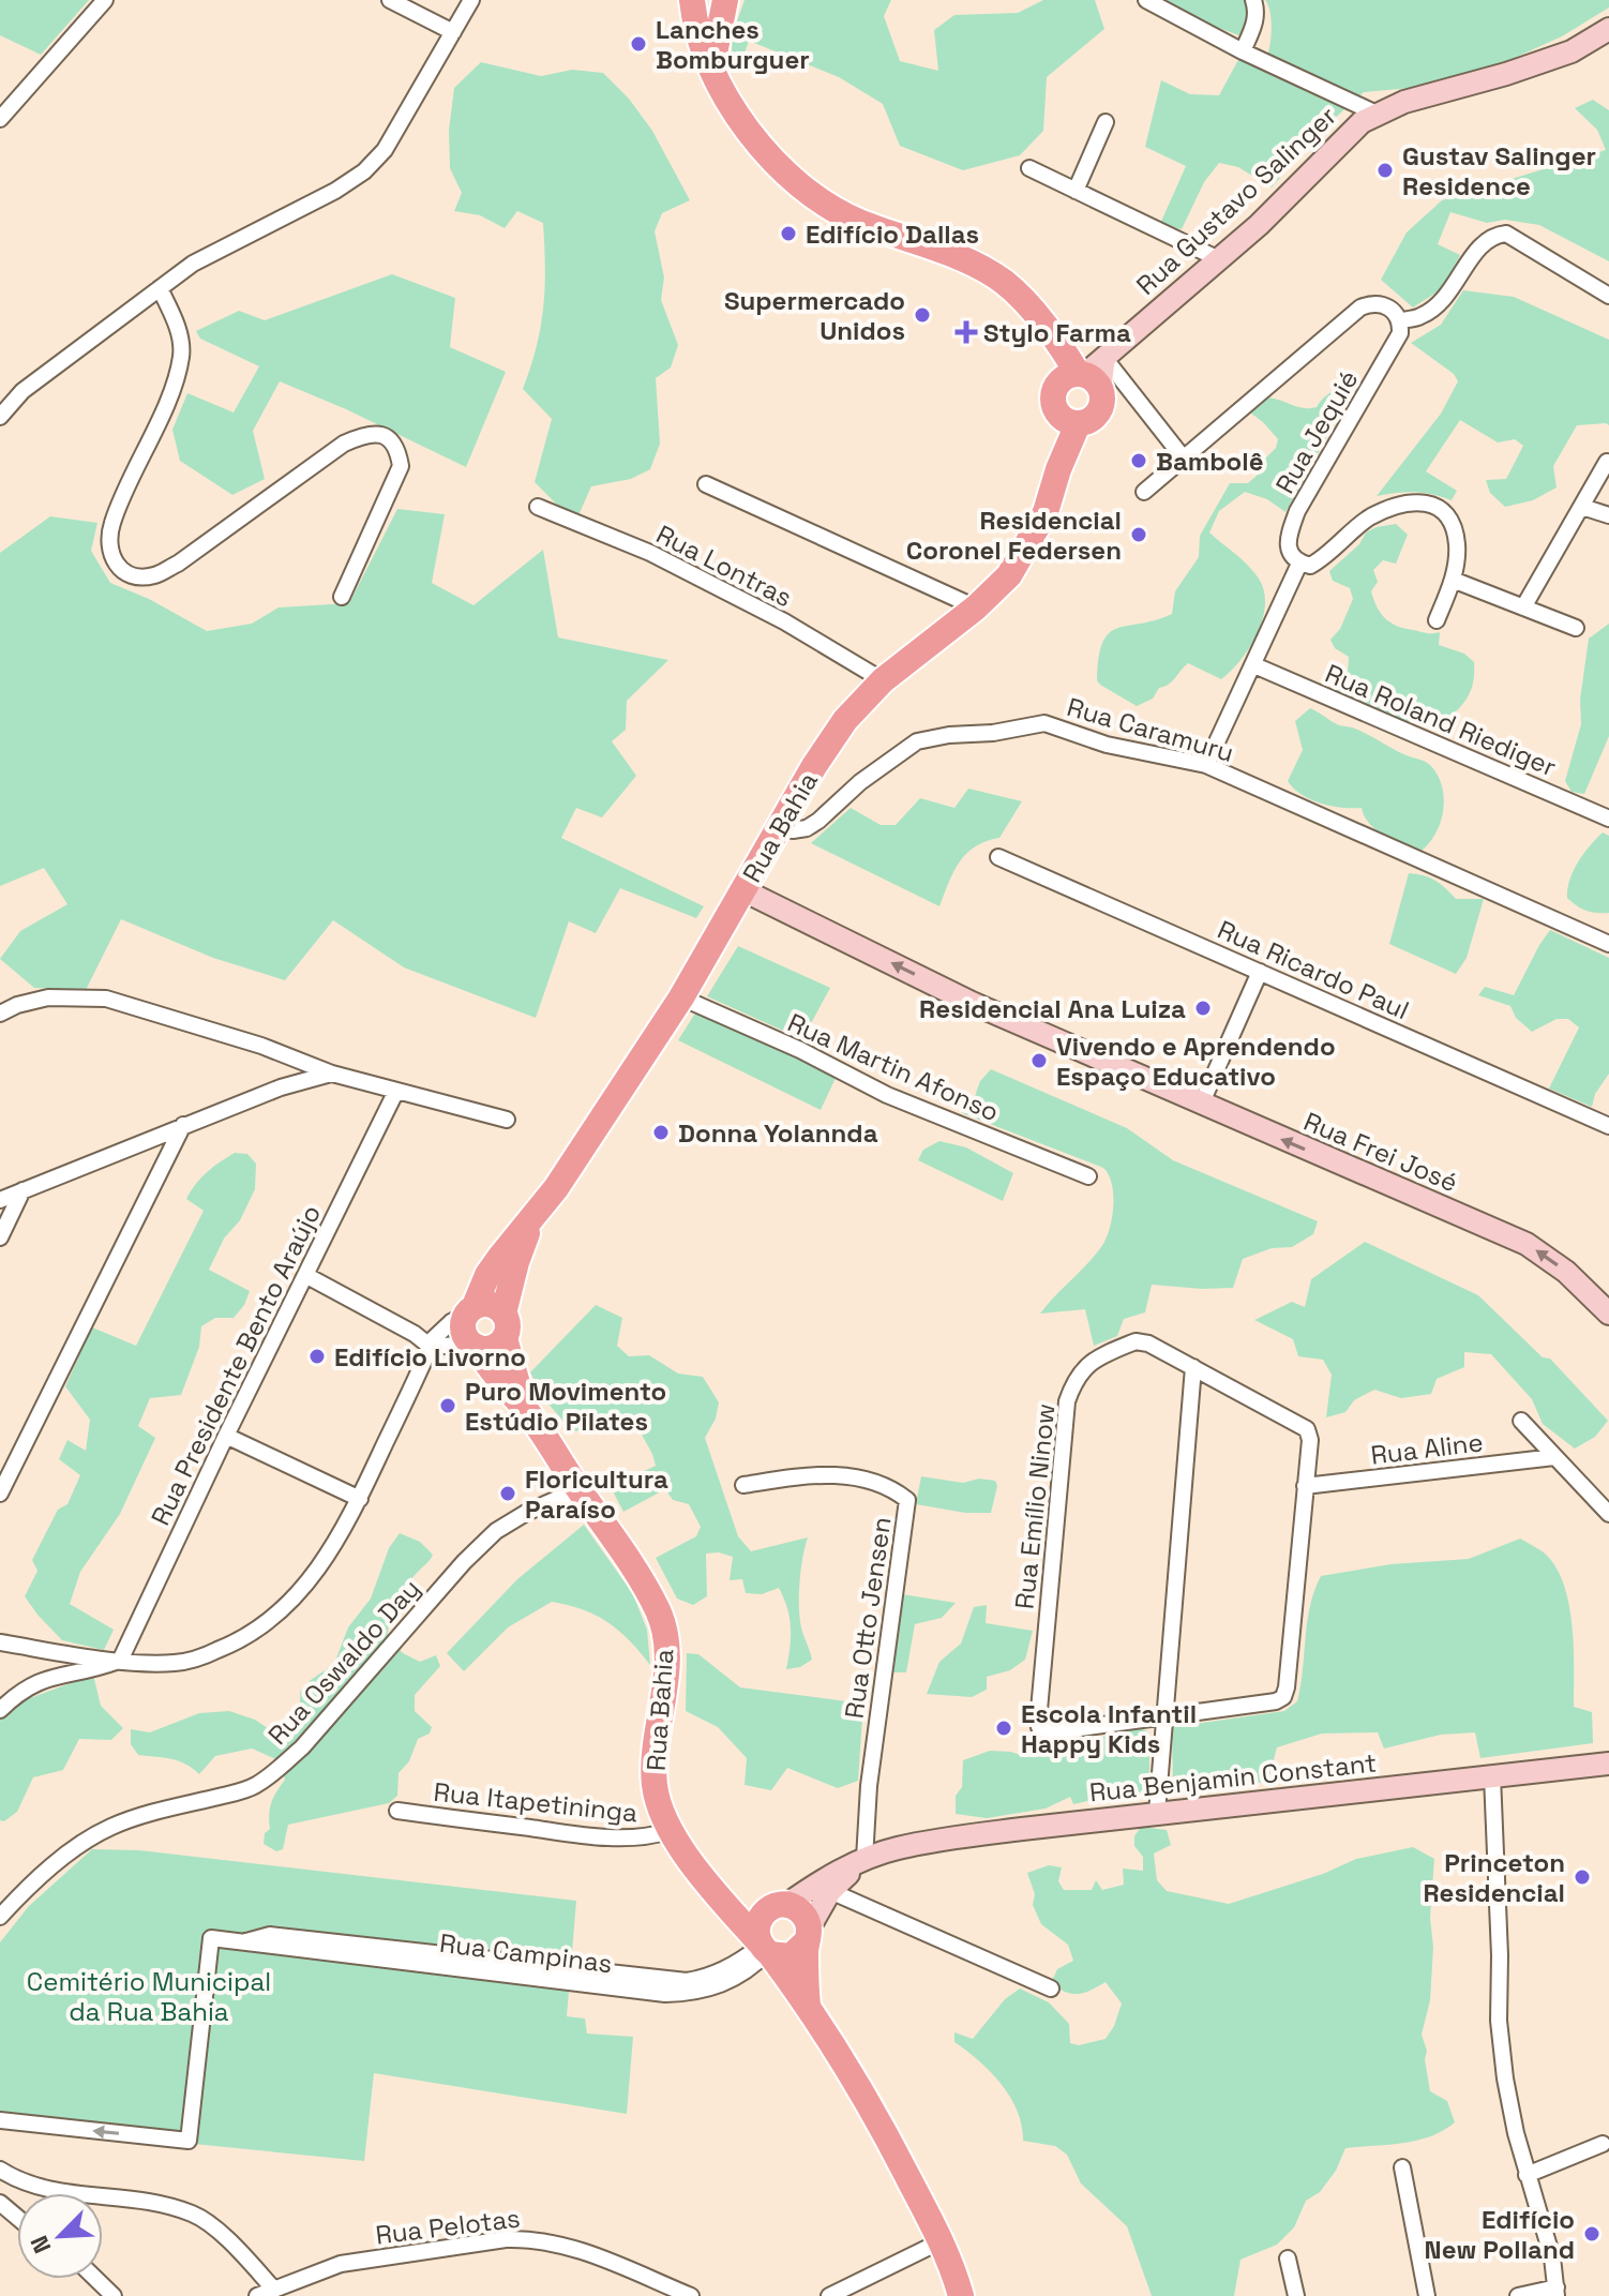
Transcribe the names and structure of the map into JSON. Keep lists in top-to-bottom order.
{
  "streets": {
    "main road": ["Rua Bahia"],
    "street": [
      "Rua Gustavo Salinger",
      "Rua Jequié",
      "Rua Lontras",
      "Rua Roland Riediger",
      "Rua Caramuru",
      "Rua Ricardo Paul",
      "Rua Martin Afonso",
      "Rua Frei José",
      "Rua Presidente Bento Araújo",
      "Rua Aline",
      "Rua Emílio Ninow",
      "Rua Otto Jensen",
      "Rua Oswaldo Day",
      "Rua Benjamin Constant",
      "Rua Itapetininga",
      "Rua Campinas",
      "Rua Pelotas"
    ]
  },
  "crossings": [
    ["Rua Gustavo Salinger", "Rua Bahia"],
    ["Rua Lontras", "Rua Bahia"],
    ["Rua Caramuru", "Rua Bahia"],
    ["Rua Bahia", "Rua Martin Afonso"],
    ["Rua Bahia", "Rua Frei José"],
    ["Rua Bahia", "Rua Oswaldo Day"],
    ["Rua Bahia", "Rua Benjamin Constant"],
    ["Rua Bahia", "Rua Itapetininga"],
    ["Rua Bahia", "Rua Campinas"],
    ["Rua Aline", "Rua Emílio Ninow"],
    ["Rua Otto Jensen", "Rua Benjamin Constant"],
    ["Rua Benjamin Constant", "Rua Campinas"]
  ],
  "one_way": ["Rua Frei José", "Rua Campinas"],
  "parks": ["Cemitério Municipal da Rua Bahia"],
  "places": {
    "other": [
      "Lanches Bomburguer",
      "Gustav Salinger Residence",
      "Edifício Dallas",
      "Supermercado Unidos",
      "Bambolê",
      "Residencial Coronel Federsen",
      "Residencial Ana Luiza",
      "Vivendo e Aprendendo Espaço Educativo",
      "Donna Yolannda",
      "Edifício Livorno",
      "Puro Movimento Estúdio Pilates",
      "Floricultura Paraíso",
      "Escola Infantil Happy Kids",
      "Princeton Residencial",
      "Edifício New Polland"
    ],
    "health": ["Stylo Farma"]
  },
  "north": "bottom left"
}
